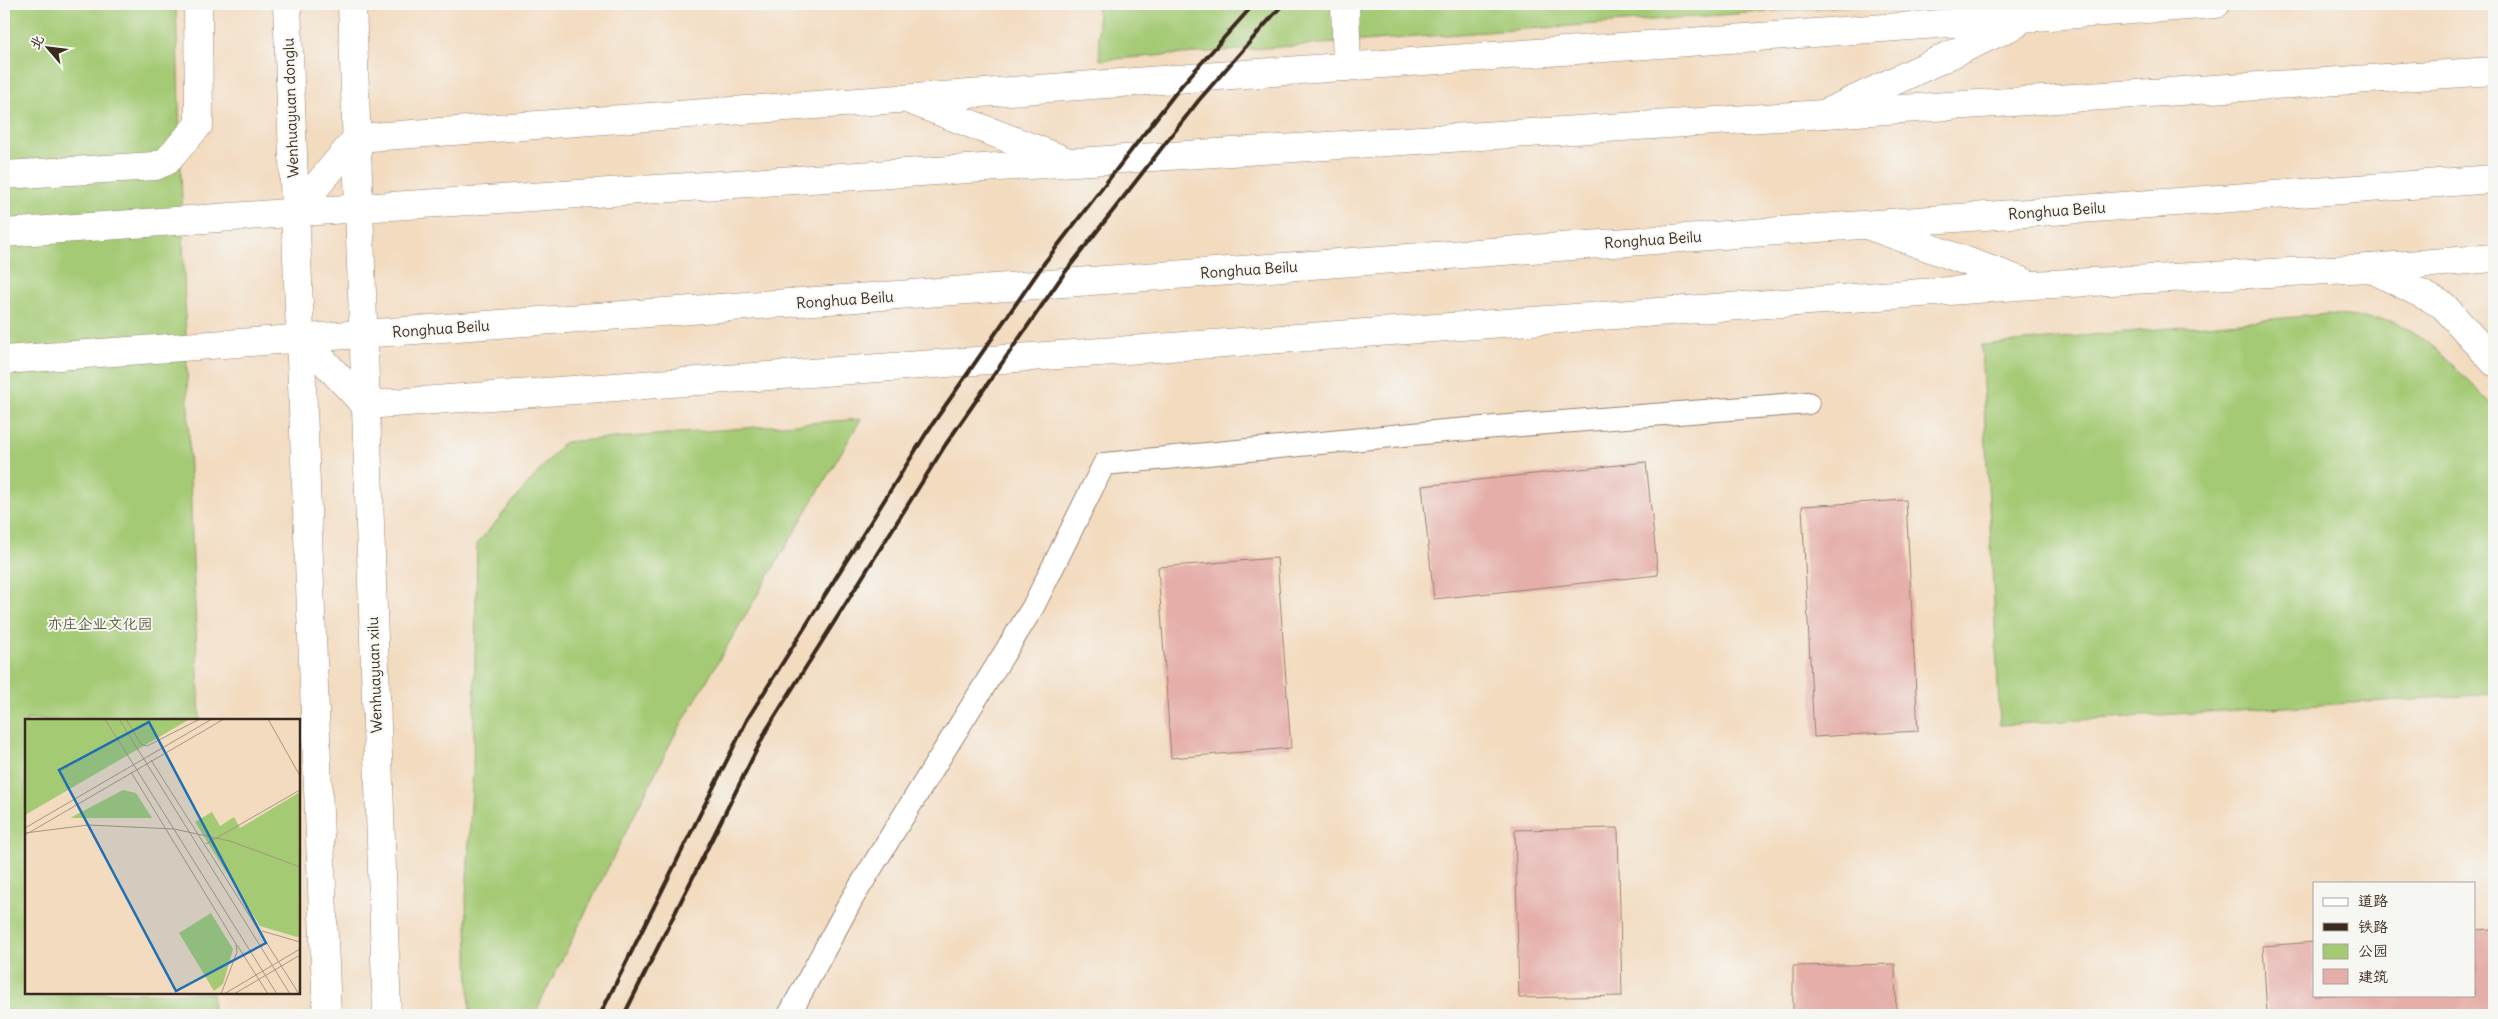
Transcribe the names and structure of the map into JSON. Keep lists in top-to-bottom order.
{
  "streets": {
    "main road": ["Wenhuayuan donglu", "Ronghua Beilu", "Wenhuayuan xilu"]
  },
  "crossings": [
    ["Wenhuayuan donglu", "Ronghua Beilu"],
    ["Ronghua Beilu", "Wenhuayuan xilu"]
  ],
  "parks": ["亦庄企业文化园"],
  "legend": [
    "道路",
    "铁路",
    "公园",
    "建筑"
  ],
  "north": "top left"
}
